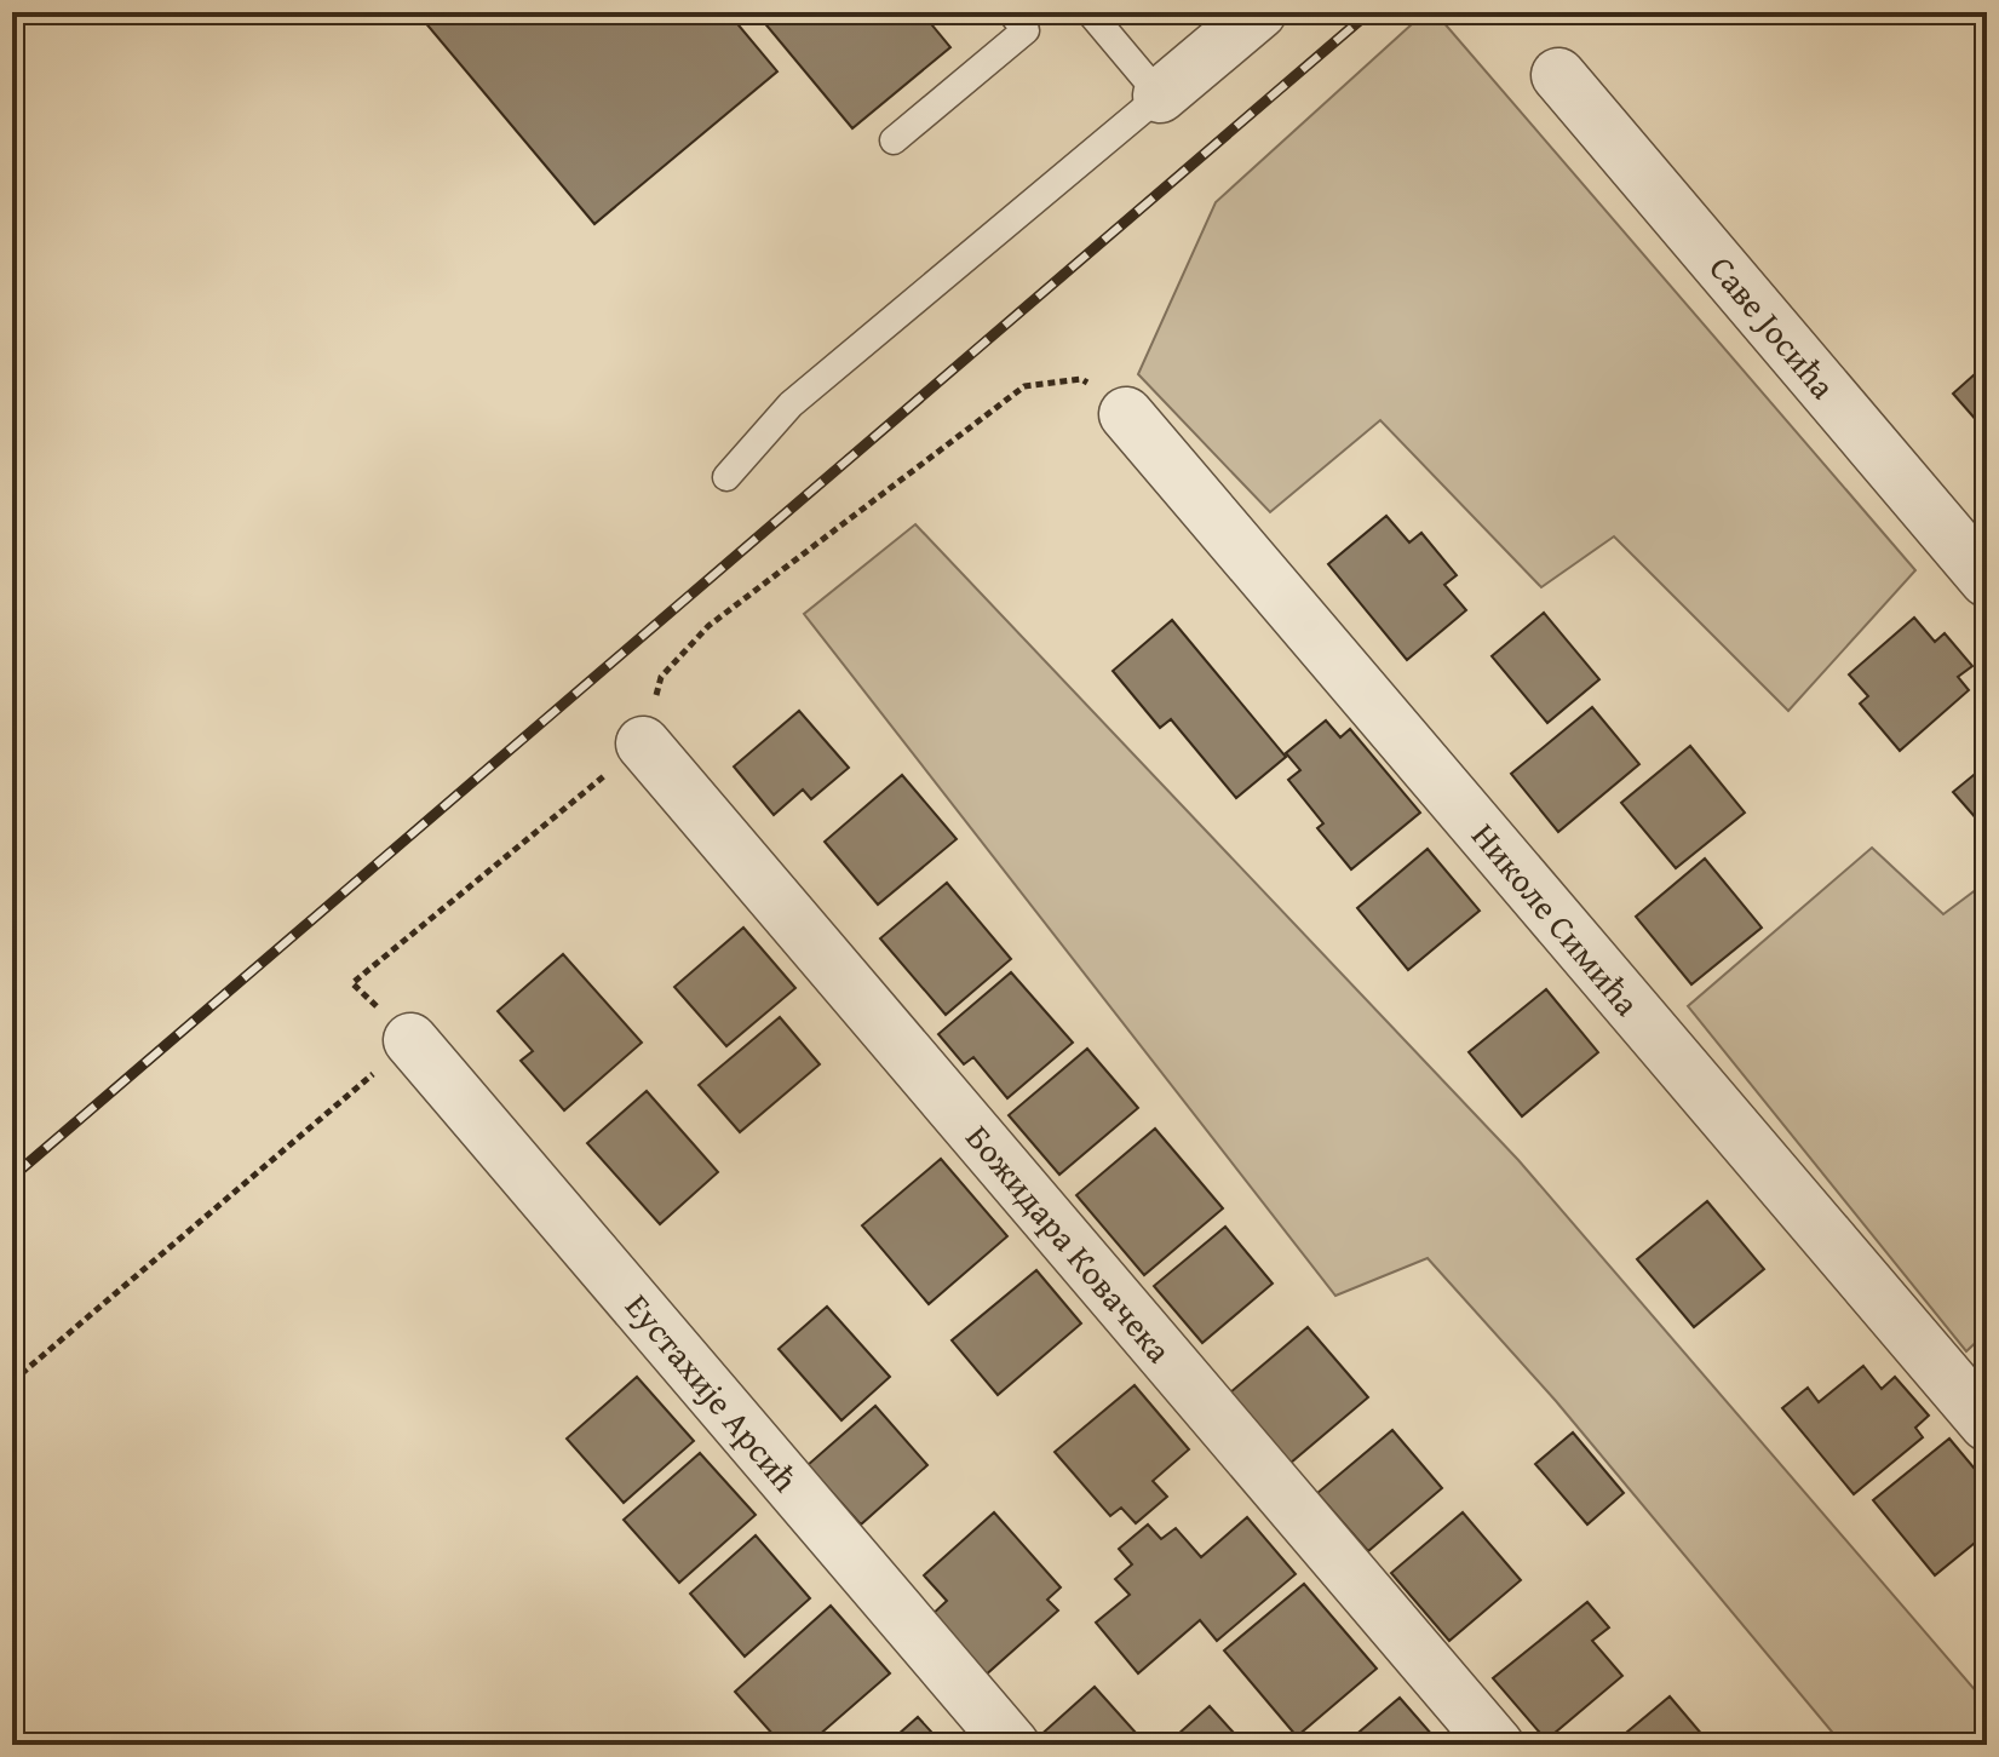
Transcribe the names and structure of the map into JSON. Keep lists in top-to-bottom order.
{
  "streets": {
    "street": [
      "Саве Јосића",
      "Николе Симића",
      "Божидара Ковачека",
      "Еустахије Арсић"
    ]
  }
}
